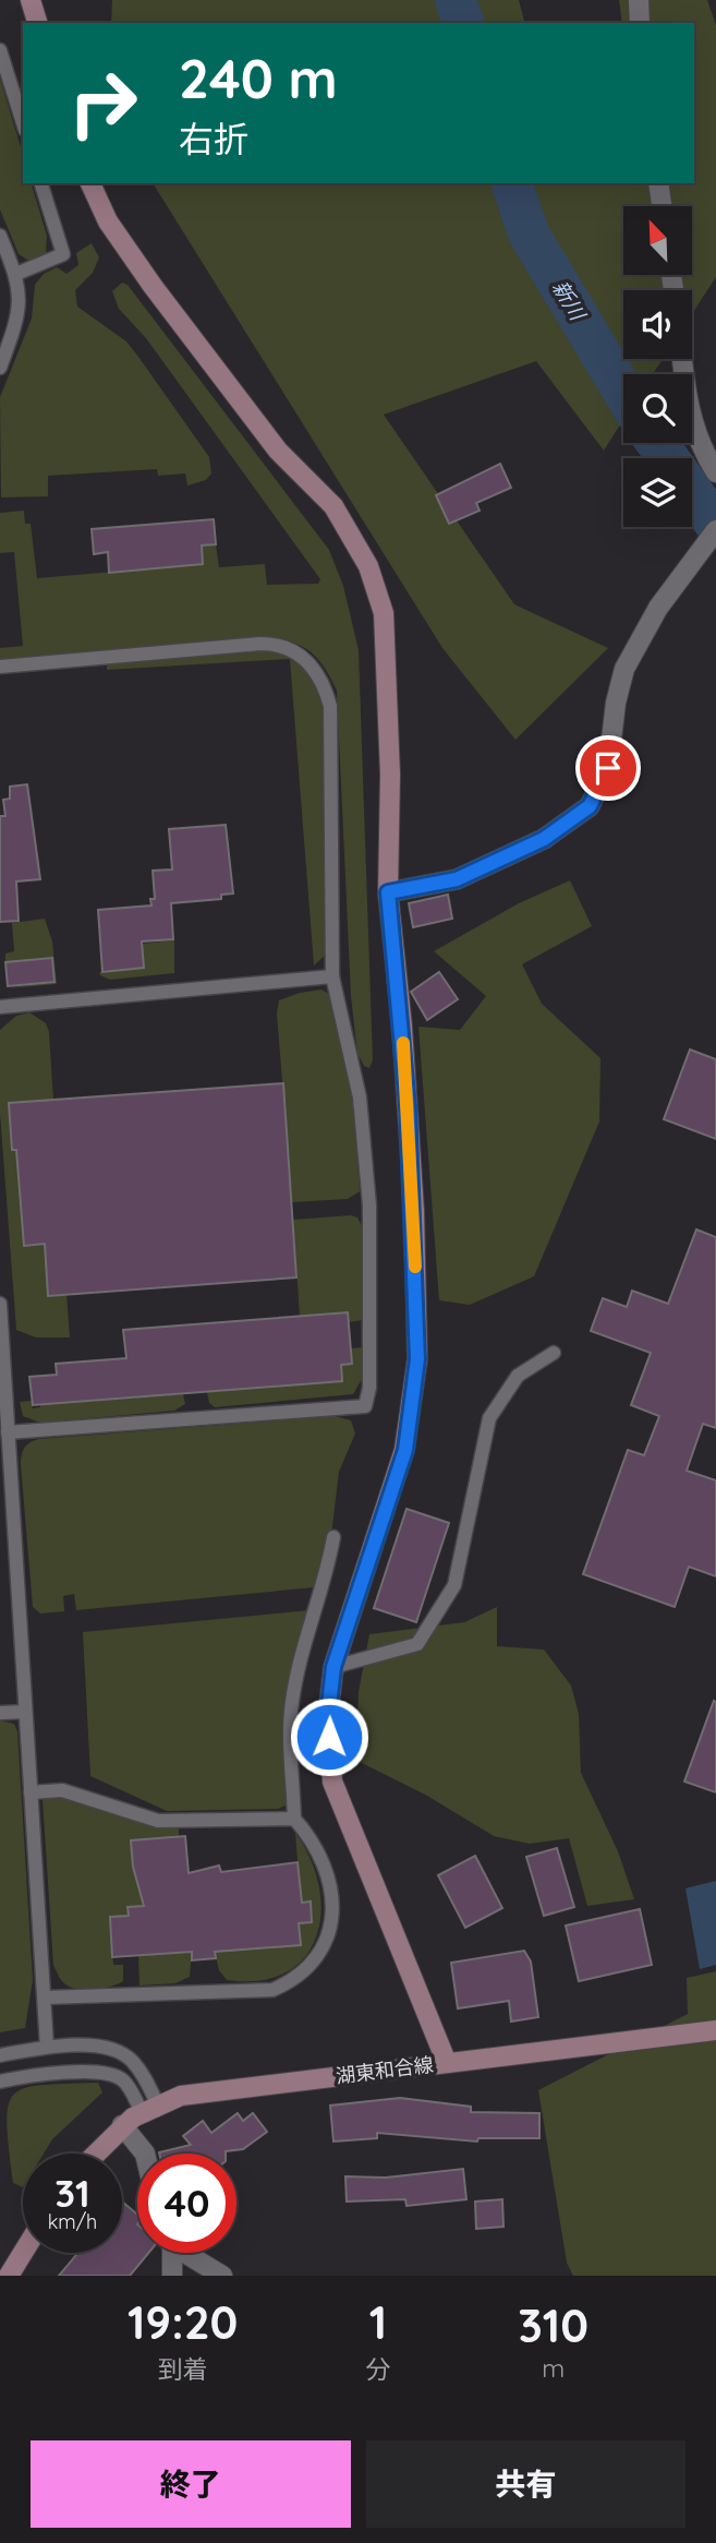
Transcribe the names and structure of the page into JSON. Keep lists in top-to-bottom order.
{
  "streets": {
    "street": ["湖東和合線"]
  },
  "water": ["新川"],
  "north": "top left",
  "page": {
    "turn": ["240 m", "右折"],
    "speed": "31 km/h",
    "limit": "40",
    "eta": [
      "19:20",
      "到着",
      "1",
      "分",
      "310",
      "m"
    ],
    "buttons": ["終了", "共有"]
  }
}
